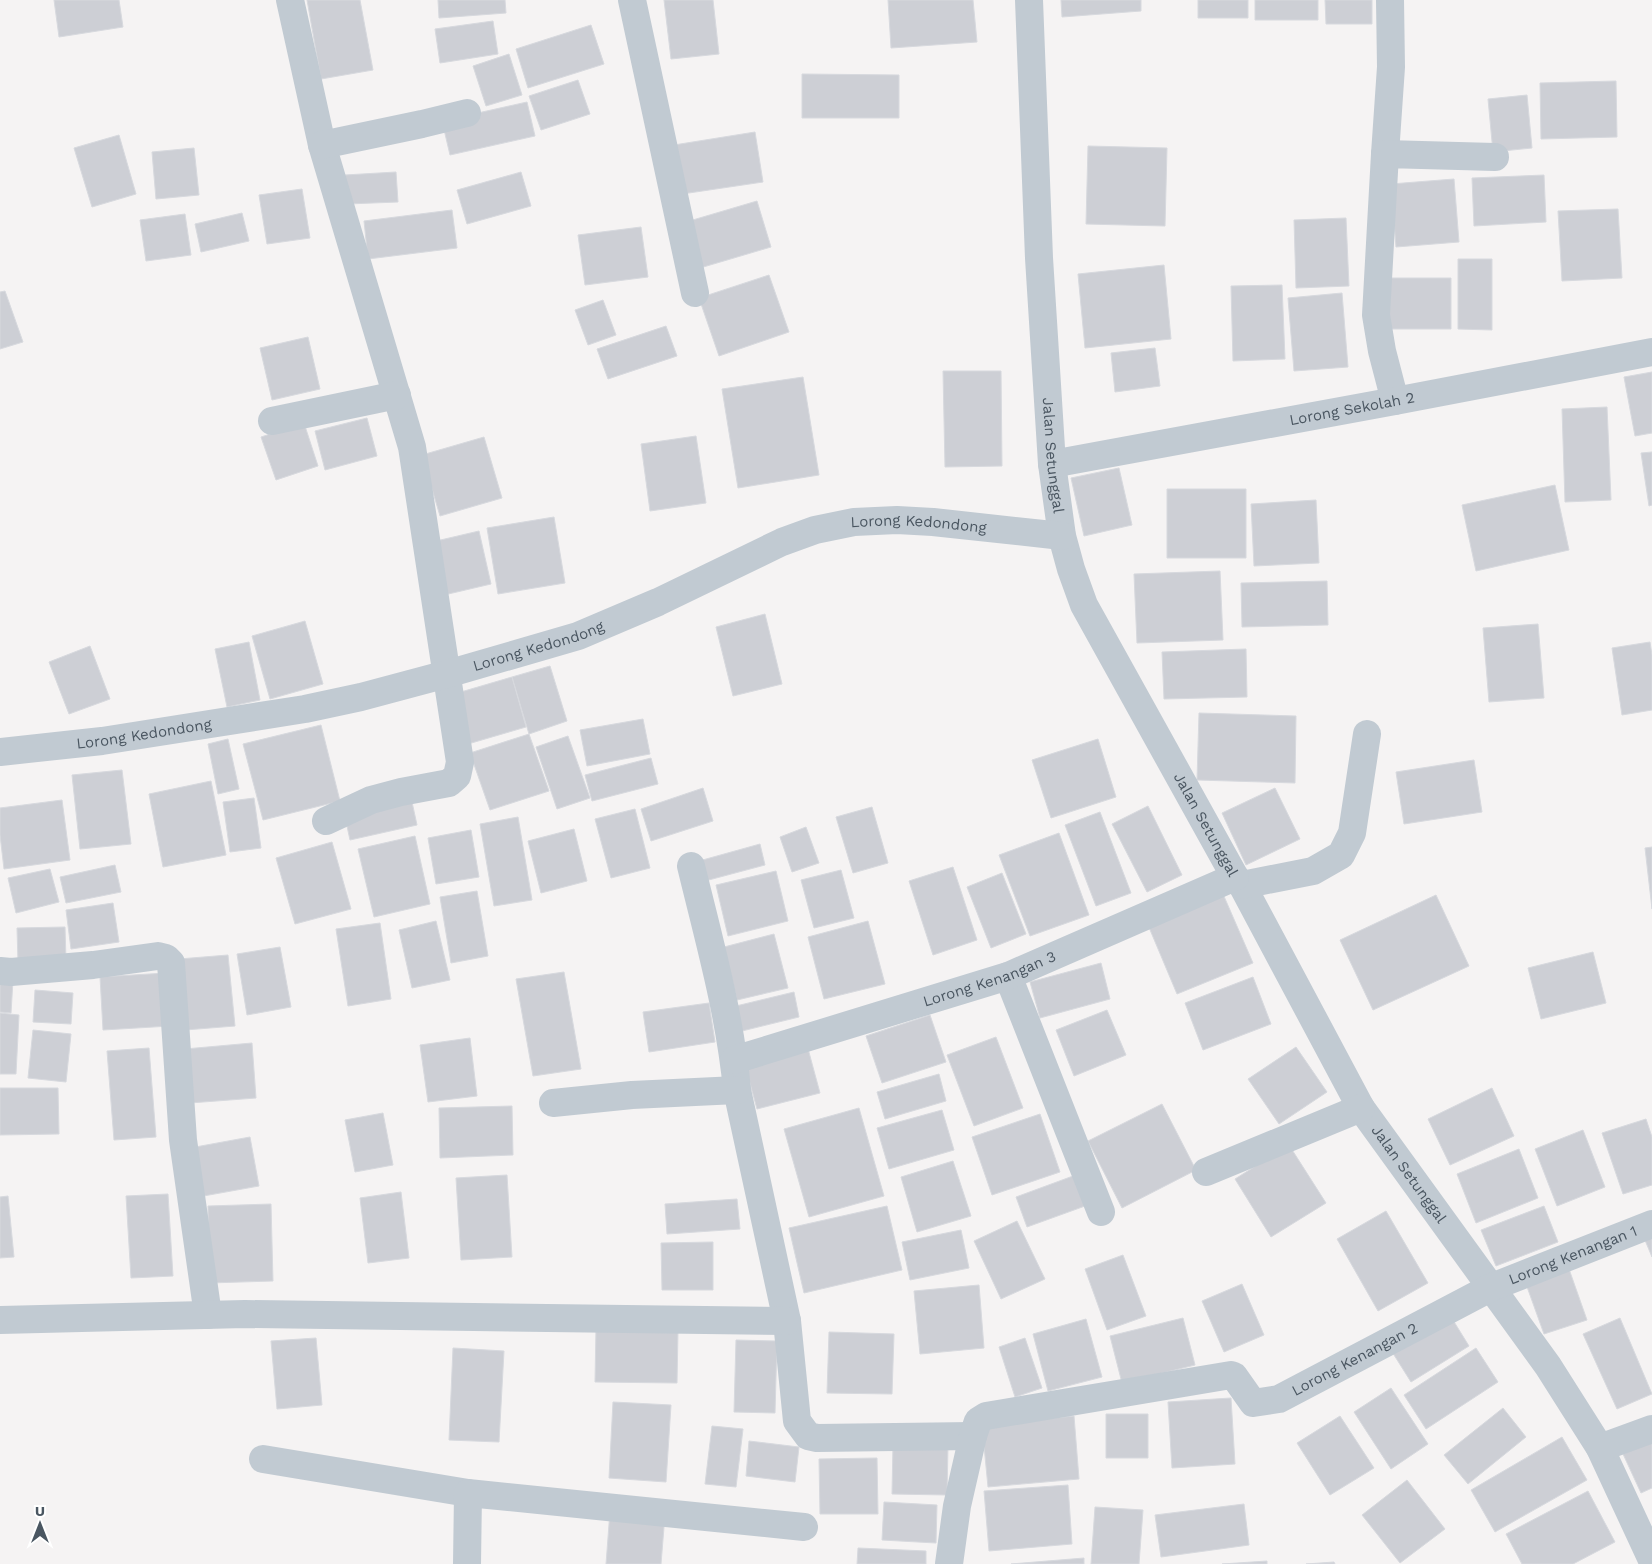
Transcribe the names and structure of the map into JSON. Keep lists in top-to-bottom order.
{
  "streets": {
    "street": [
      "Lorong Sekolah 2",
      "Jalan Setunggal",
      "Lorong Kedondong",
      "Lorong Kenangan 3",
      "Lorong Kenangan 1",
      "Lorong Kenangan 2"
    ]
  },
  "crossings": [
    ["Lorong Sekolah 2", "Jalan Setunggal"],
    ["Jalan Setunggal", "Lorong Kedondong"],
    ["Jalan Setunggal", "Lorong Kenangan 3"],
    ["Jalan Setunggal", "Lorong Kenangan 1"],
    ["Jalan Setunggal", "Lorong Kenangan 2"],
    ["Lorong Kenangan 1", "Lorong Kenangan 2"]
  ],
  "north": "top"
}
